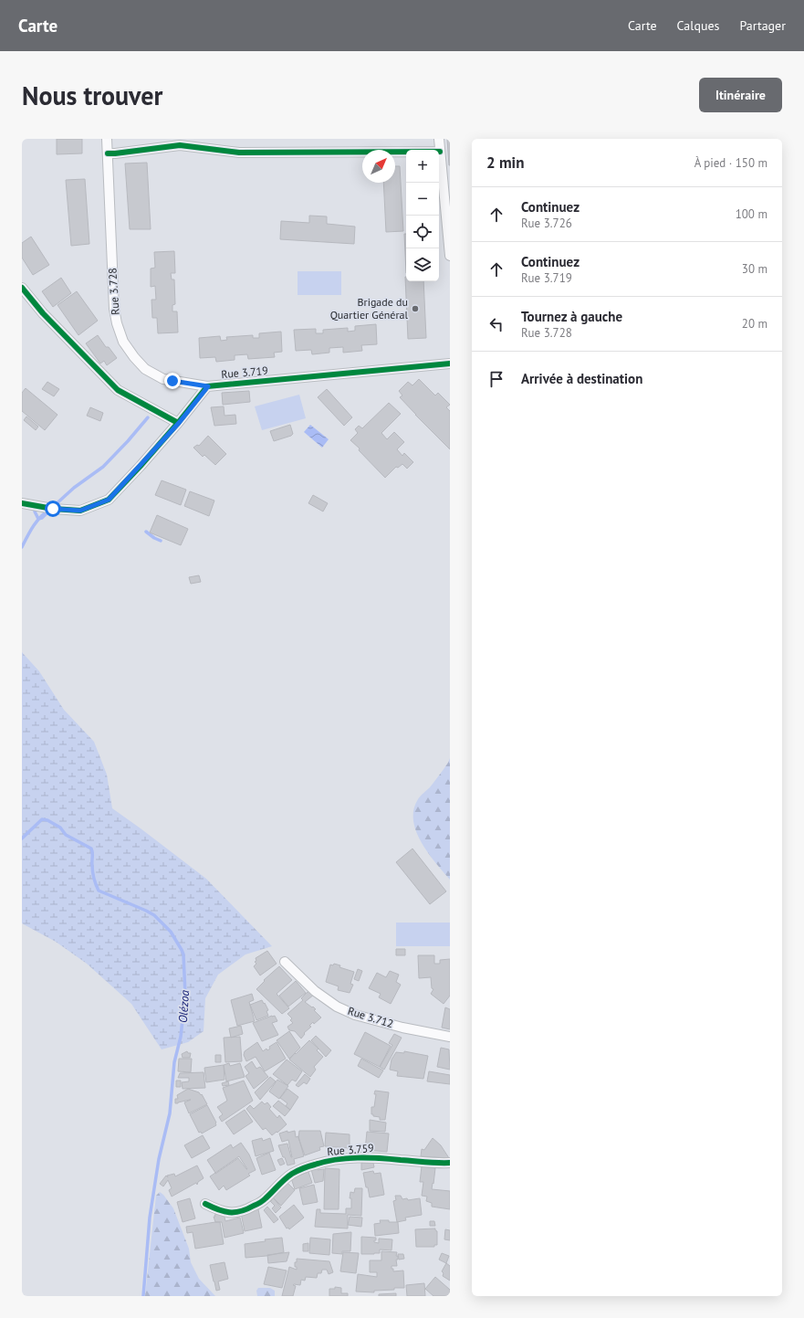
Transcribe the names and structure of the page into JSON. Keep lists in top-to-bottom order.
{
  "streets": {
    "street": [
      "Rue 3.728",
      "Rue 3.719",
      "Rue 3.712",
      "Rue 3.759"
    ]
  },
  "crossings": [
    ["Rue 3.728", "Rue 3.719"]
  ],
  "water": ["Olézoa"],
  "places": ["Brigade du Quartier Général"],
  "north": "top right",
  "page": {
    "header": "Carte",
    "nav": ["Carte", "Calques", "Partager"],
    "buttons": "Itinéraire",
    "title": "Nous trouver",
    "heading": ["2 min", "À pied · 150 m"],
    "map_buttons": ["+", "−"],
    "list": [
      ["Continuez", "Rue 3.726", "100 m"],
      ["Continuez", "Rue 3.719", "30 m"],
      ["Tournez à gauche", "Rue 3.728", "20 m"],
      "Arrivée à destination"
    ]
  }
}
